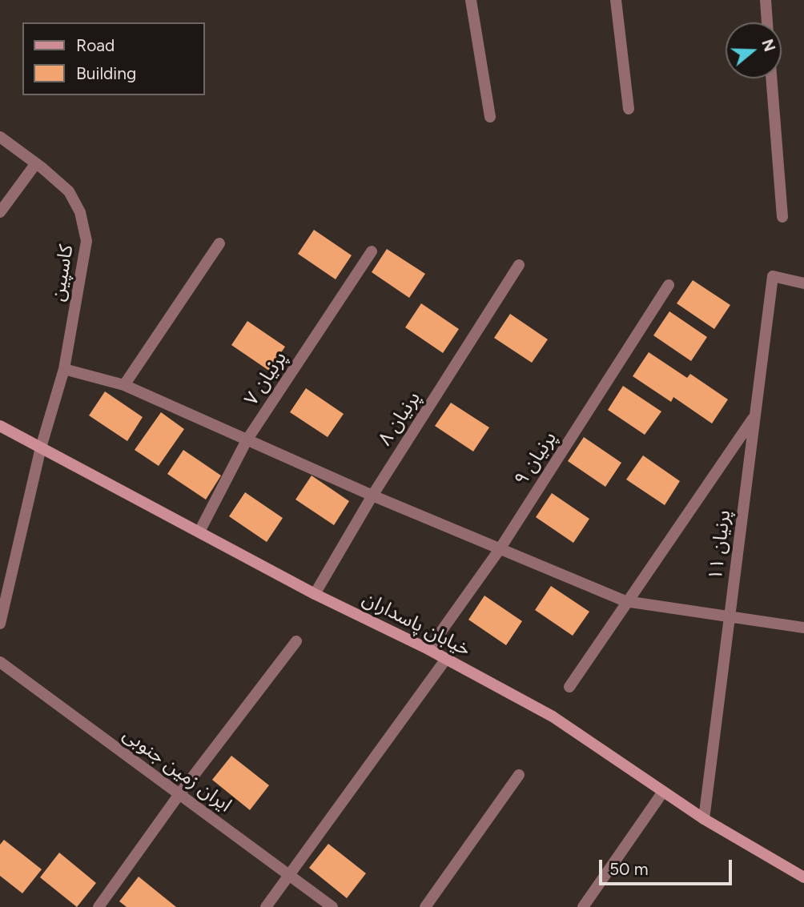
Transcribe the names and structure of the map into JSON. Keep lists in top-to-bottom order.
{
  "streets": {
    "street": [
      "کاسپین",
      "پرنیان ۷",
      "پرنیان ۸",
      "پرنیان ۹",
      "پرنیان ۱۱",
      "خیابان پاسداران",
      "ایران زمین جنوبی"
    ]
  },
  "crossings": [
    ["کاسپین", "خیابان پاسداران"],
    ["پرنیان ۷", "خیابان پاسداران"],
    ["پرنیان ۸", "خیابان پاسداران"],
    ["پرنیان ۹", "خیابان پاسداران"],
    ["پرنیان ۱۱", "خیابان پاسداران"]
  ],
  "legend": ["Road", "Building"],
  "scale_bar": "50 m",
  "north": "right"
}
